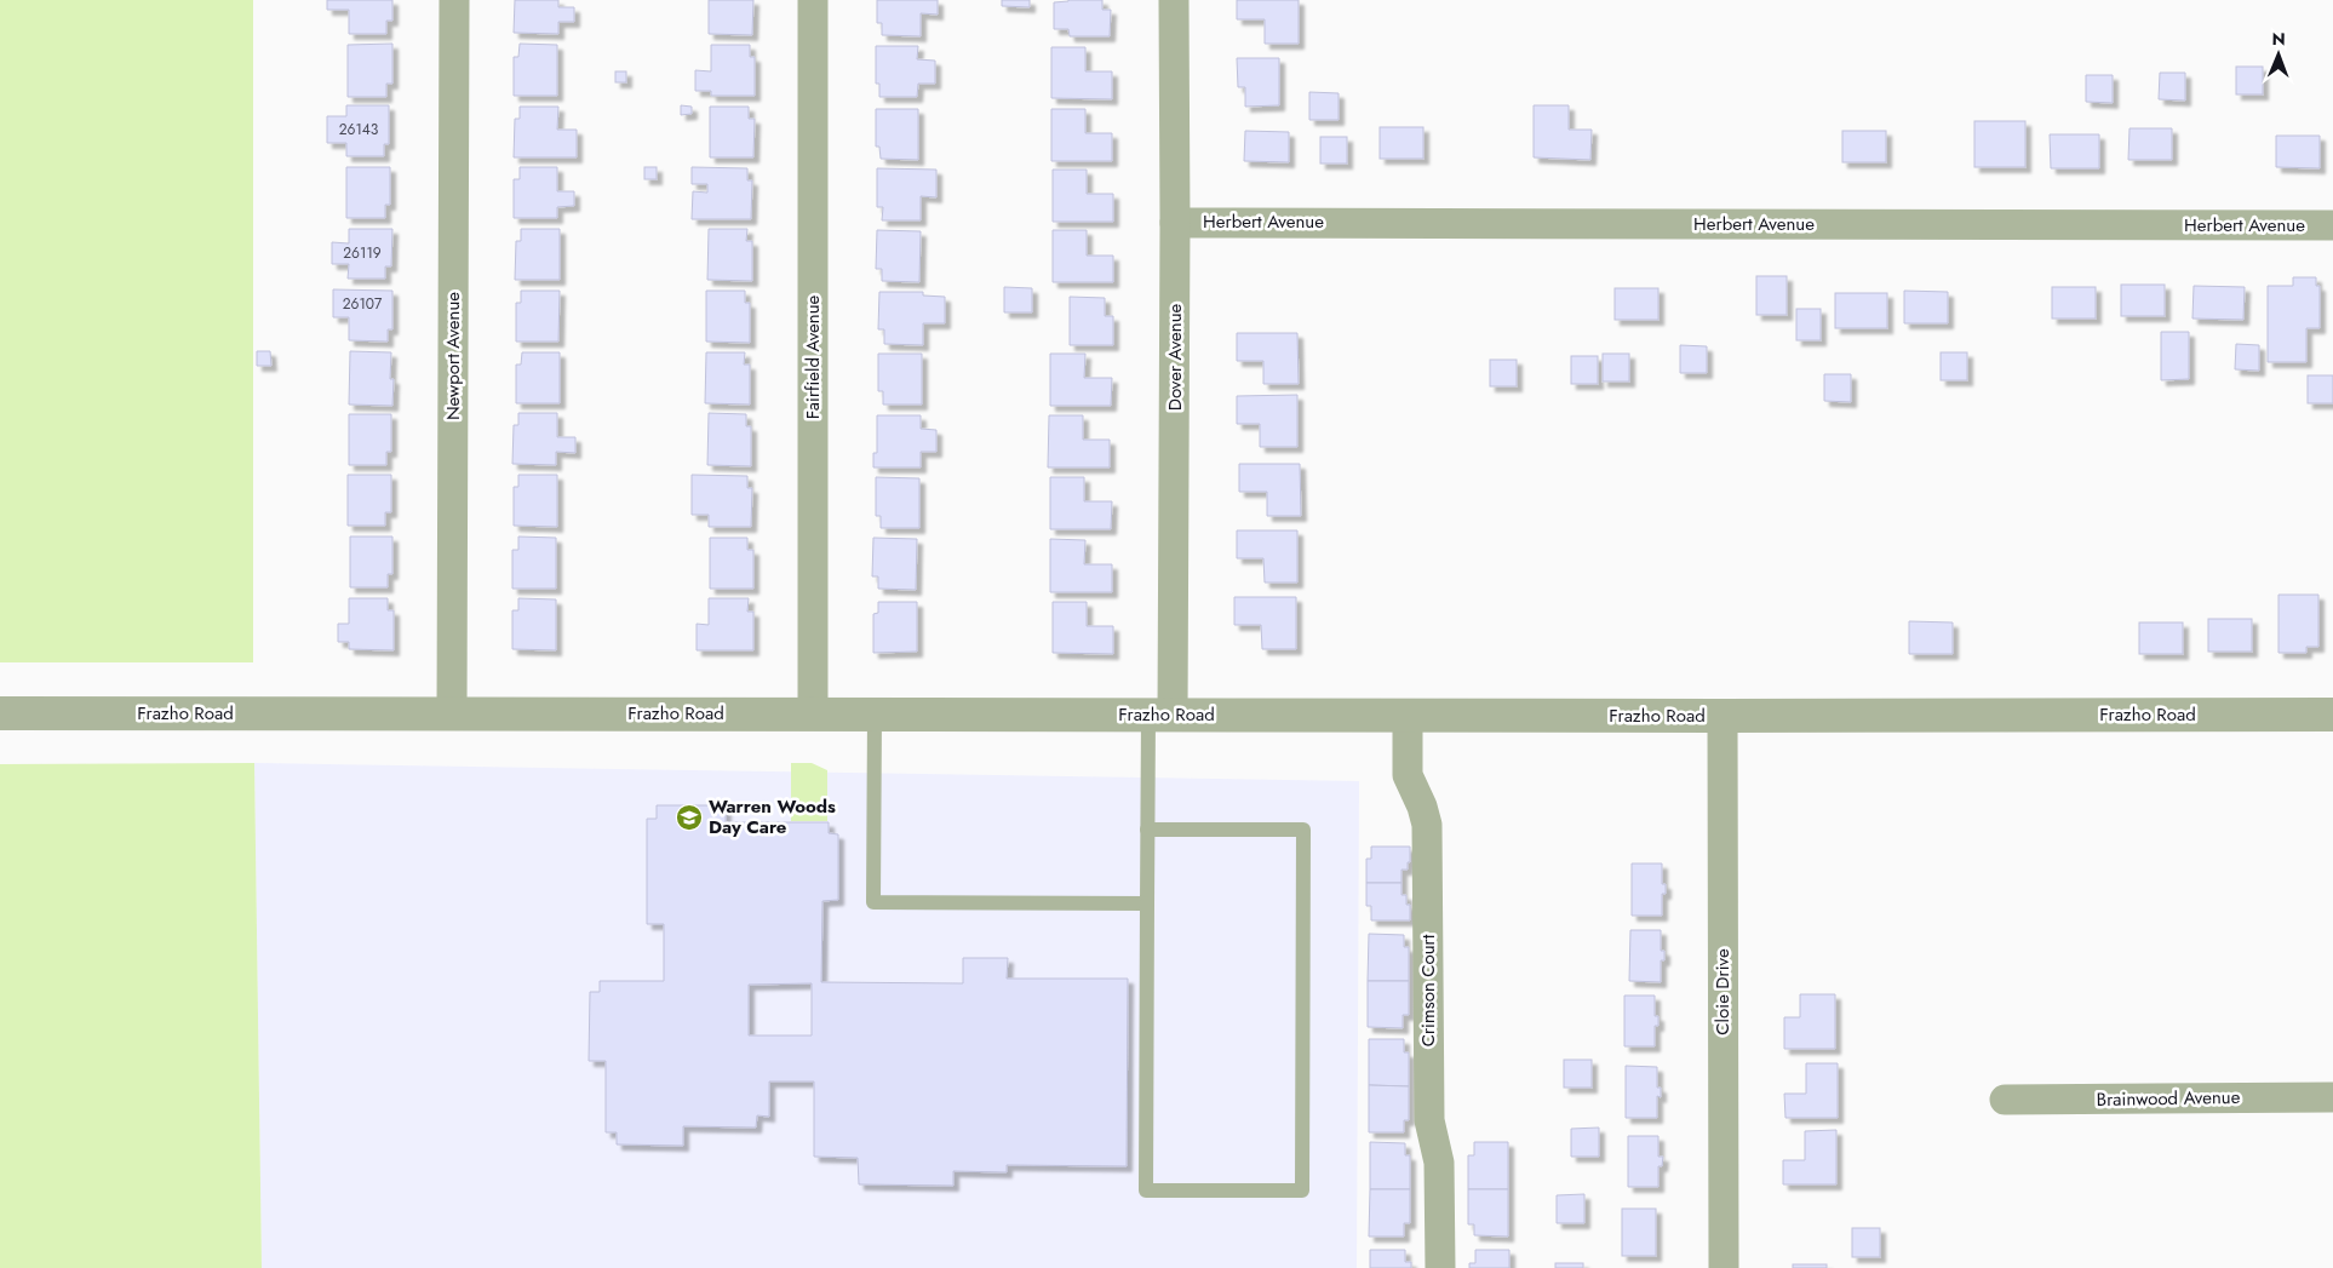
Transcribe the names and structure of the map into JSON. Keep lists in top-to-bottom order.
{
  "streets": {
    "street": [
      "Herbert Avenue",
      "Newport Avenue",
      "Fairfield Avenue",
      "Dover Avenue",
      "Frazho Road",
      "Crimson Court",
      "Cloie Drive",
      "Brainwood Avenue"
    ]
  },
  "crossings": [
    ["Herbert Avenue", "Dover Avenue"],
    ["Newport Avenue", "Frazho Road"],
    ["Fairfield Avenue", "Frazho Road"],
    ["Dover Avenue", "Frazho Road"],
    ["Frazho Road", "Crimson Court"],
    ["Frazho Road", "Cloie Drive"]
  ],
  "places": {
    "school or university": ["Warren Woods Day Care"]
  },
  "house_numbers": ["26143", "26119", "26107"],
  "north": "top"
}
